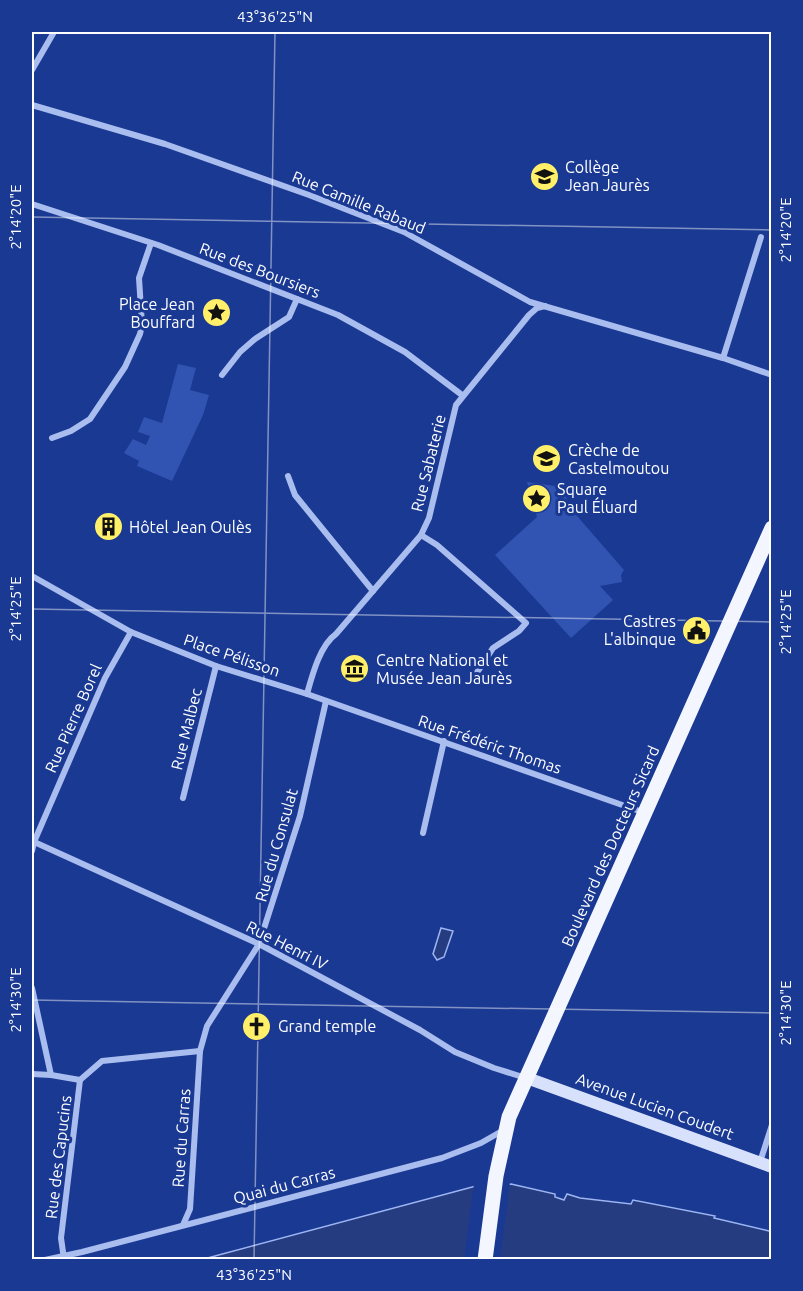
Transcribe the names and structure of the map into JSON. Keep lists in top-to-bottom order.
{
  "streets": {
    "main road": ["Boulevard des Docteurs Sicard", "Avenue Lucien Coudert"],
    "street": [
      "Rue Camille Rabaud",
      "Rue des Boursiers",
      "Rue Sabaterie",
      "Place Pélisson",
      "Rue Pierre Borel",
      "Rue Malbec",
      "Rue Frédéric Thomas",
      "Rue du Consulat",
      "Rue Henri IV",
      "Rue du Carras",
      "Rue des Capucins",
      "Quai du Carras"
    ]
  },
  "crossings": [
    ["Rue Camille Rabaud", "Rue Sabaterie"],
    ["Rue des Boursiers", "Rue Sabaterie"],
    ["Rue Sabaterie", "Place Pélisson"],
    ["Place Pélisson", "Rue Pierre Borel"],
    ["Place Pélisson", "Rue Malbec"],
    ["Place Pélisson", "Rue Frédéric Thomas"],
    ["Place Pélisson", "Rue du Consulat"],
    ["Rue Pierre Borel", "Rue Henri IV"],
    ["Rue Frédéric Thomas", "Rue du Consulat"],
    ["Rue Frédéric Thomas", "Boulevard des Docteurs Sicard"],
    ["Rue du Consulat", "Rue Henri IV"],
    ["Rue du Consulat", "Rue du Carras"],
    ["Rue du Consulat", "Rue des Capucins"],
    ["Boulevard des Docteurs Sicard", "Rue Henri IV"],
    ["Boulevard des Docteurs Sicard", "Avenue Lucien Coudert"],
    ["Boulevard des Docteurs Sicard", "Quai du Carras"],
    ["Rue Henri IV", "Avenue Lucien Coudert"],
    ["Rue du Carras", "Rue des Capucins"],
    ["Rue du Carras", "Quai du Carras"],
    ["Rue des Capucins", "Quai du Carras"]
  ],
  "places": {
    "school or university": ["Collège Jean Jaurès", "Crèche de Castelmoutou"],
    "place": ["Place Jean Bouffard", "Square Paul Éluard"],
    "building": ["Hôtel Jean Oulès"],
    "public building": ["Castres L'albinque"],
    "museum": ["Centre National et Musée Jean Jaurès"],
    "church": ["Grand temple"]
  },
  "coordinates": [
    "43°36'25\"N",
    "2°14'20\"E",
    "2°14'25\"E",
    "2°14'30\"E"
  ]
}
